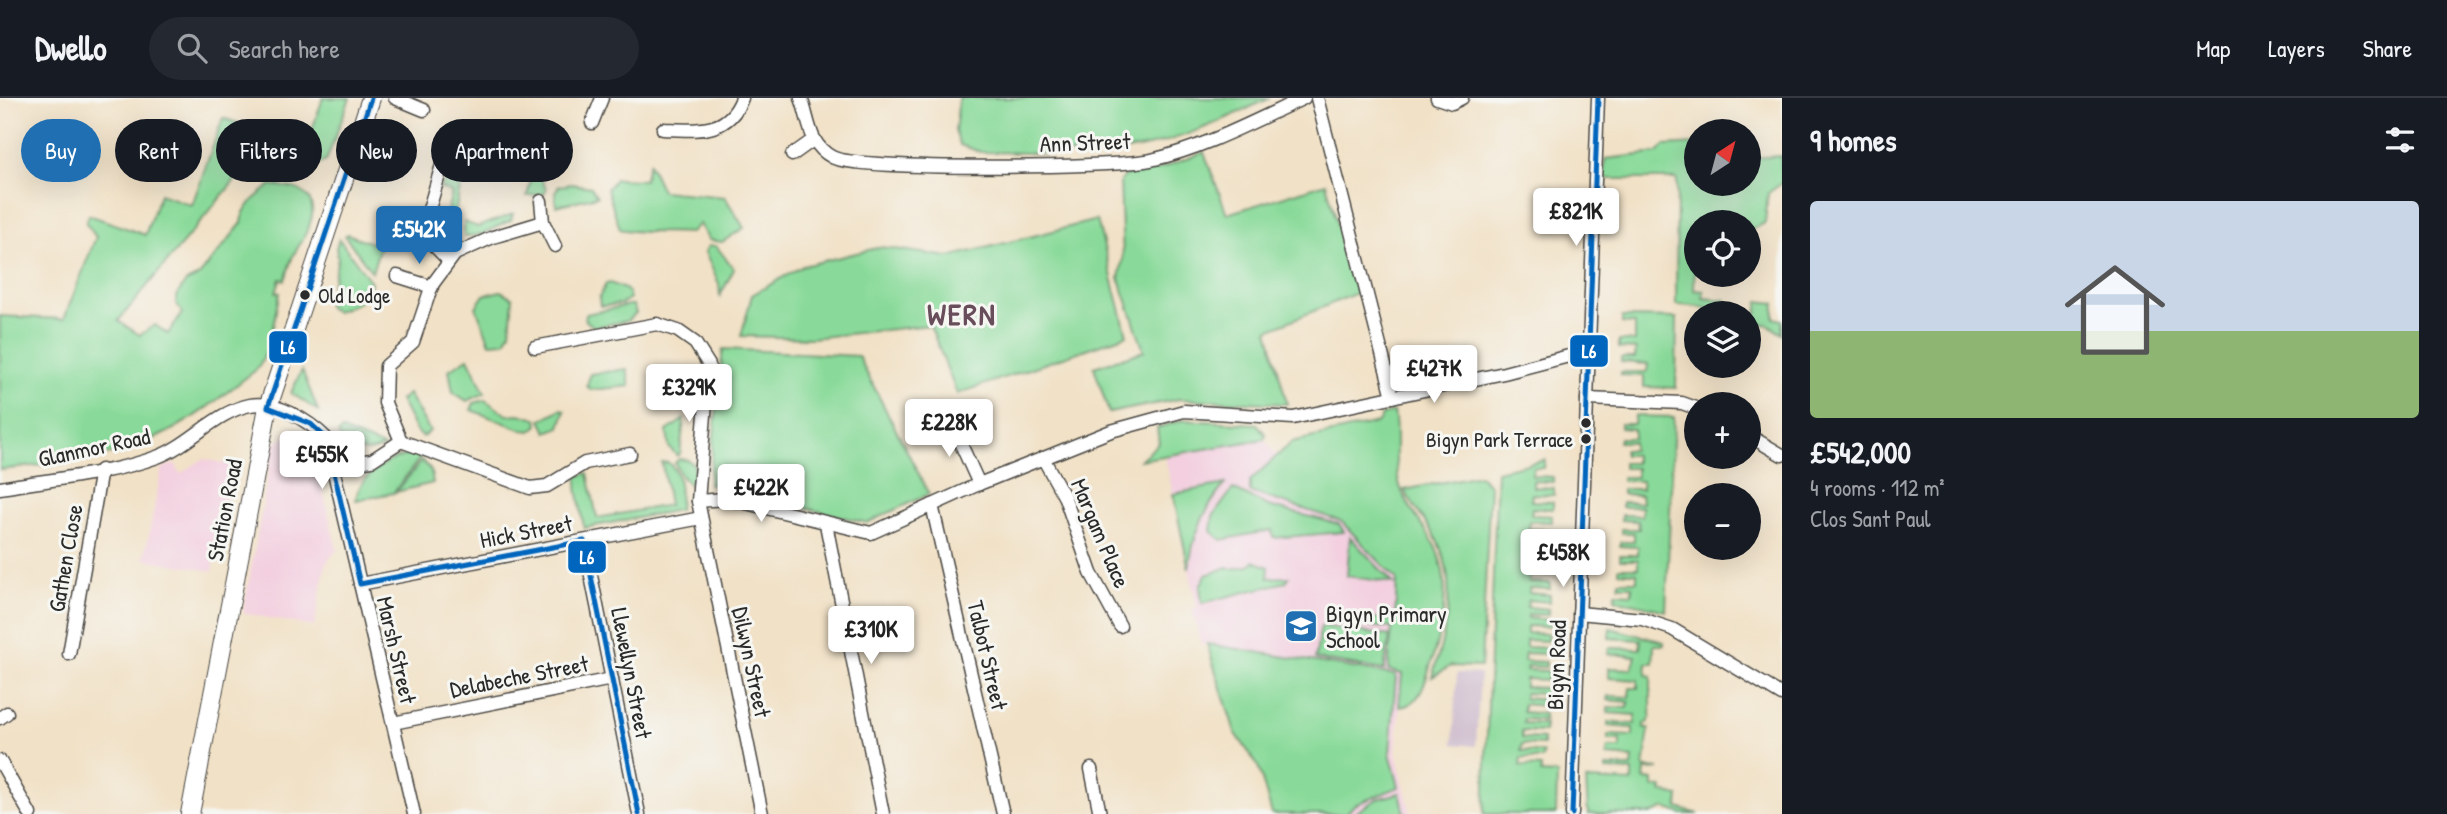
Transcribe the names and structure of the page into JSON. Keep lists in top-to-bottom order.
{
  "streets": {
    "main road": ["Station Road"],
    "street": [
      "Ann Street",
      "Glanmor Road",
      "Hick Street",
      "Margam Place",
      "Gathen Close",
      "Marsh Street",
      "Talbot Street",
      "Dilwyn Street",
      "Bigyn Road",
      "Llewellyn Street",
      "Delabeche Street"
    ]
  },
  "crossings": [
    ["Glanmor Road", "Station Road"],
    ["Glanmor Road", "Gathen Close"],
    ["Glanmor Road", "Marsh Street"],
    ["Station Road", "Marsh Street"],
    ["Hick Street", "Marsh Street"],
    ["Hick Street", "Dilwyn Street"],
    ["Hick Street", "Llewellyn Street"],
    ["Marsh Street", "Delabeche Street"],
    ["Llewellyn Street", "Delabeche Street"]
  ],
  "districts": ["WERN"],
  "places": {
    "other": ["Old Lodge", "Bigyn Park Terrace"],
    "school or university": ["Bigyn Primary School"]
  },
  "lines": ["transit line L6"],
  "north": "top right",
  "page": {
    "header": "Dwello",
    "search": "Search here",
    "nav": ["Map", "Layers", "Share"],
    "heading": "9 homes",
    "map_buttons": ["+", "−"],
    "chip": [
      "Buy",
      "Rent",
      "Filters",
      "New",
      "Apartment"
    ],
    "list": [
      {
        "name": "£542,000",
        "note": "4 rooms · 112 m² · Clos Sant Paul"
      }
    ],
    "price": [
      "£821K",
      "£542K",
      "£427K",
      "£329K",
      "£228K",
      "£455K",
      "£422K",
      "£458K",
      "£310K"
    ]
  }
}
